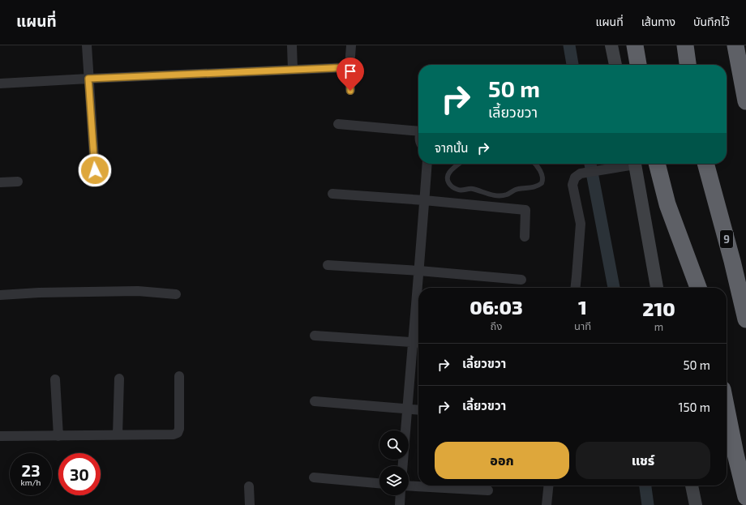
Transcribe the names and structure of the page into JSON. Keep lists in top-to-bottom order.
{
  "streets": {
    "highway": ["9"]
  },
  "page": {
    "header": "แผนที่",
    "nav": ["แผนที่", "เส้นทาง", "บันทึกไว้"],
    "turn": ["50 m", "เลี้ยวขวา"],
    "then": "จากนั้น",
    "eta": [
      "06:03",
      "ถึง",
      "1",
      "นาที",
      "210",
      "m"
    ],
    "list": [
      {
        "name": "เลี้ยวขวา",
        "value": "50 m"
      },
      {
        "name": "เลี้ยวขวา",
        "value": "150 m"
      }
    ],
    "buttons": ["ออก", "แชร์"],
    "speed": "23 km/h",
    "limit": "30"
  }
}
